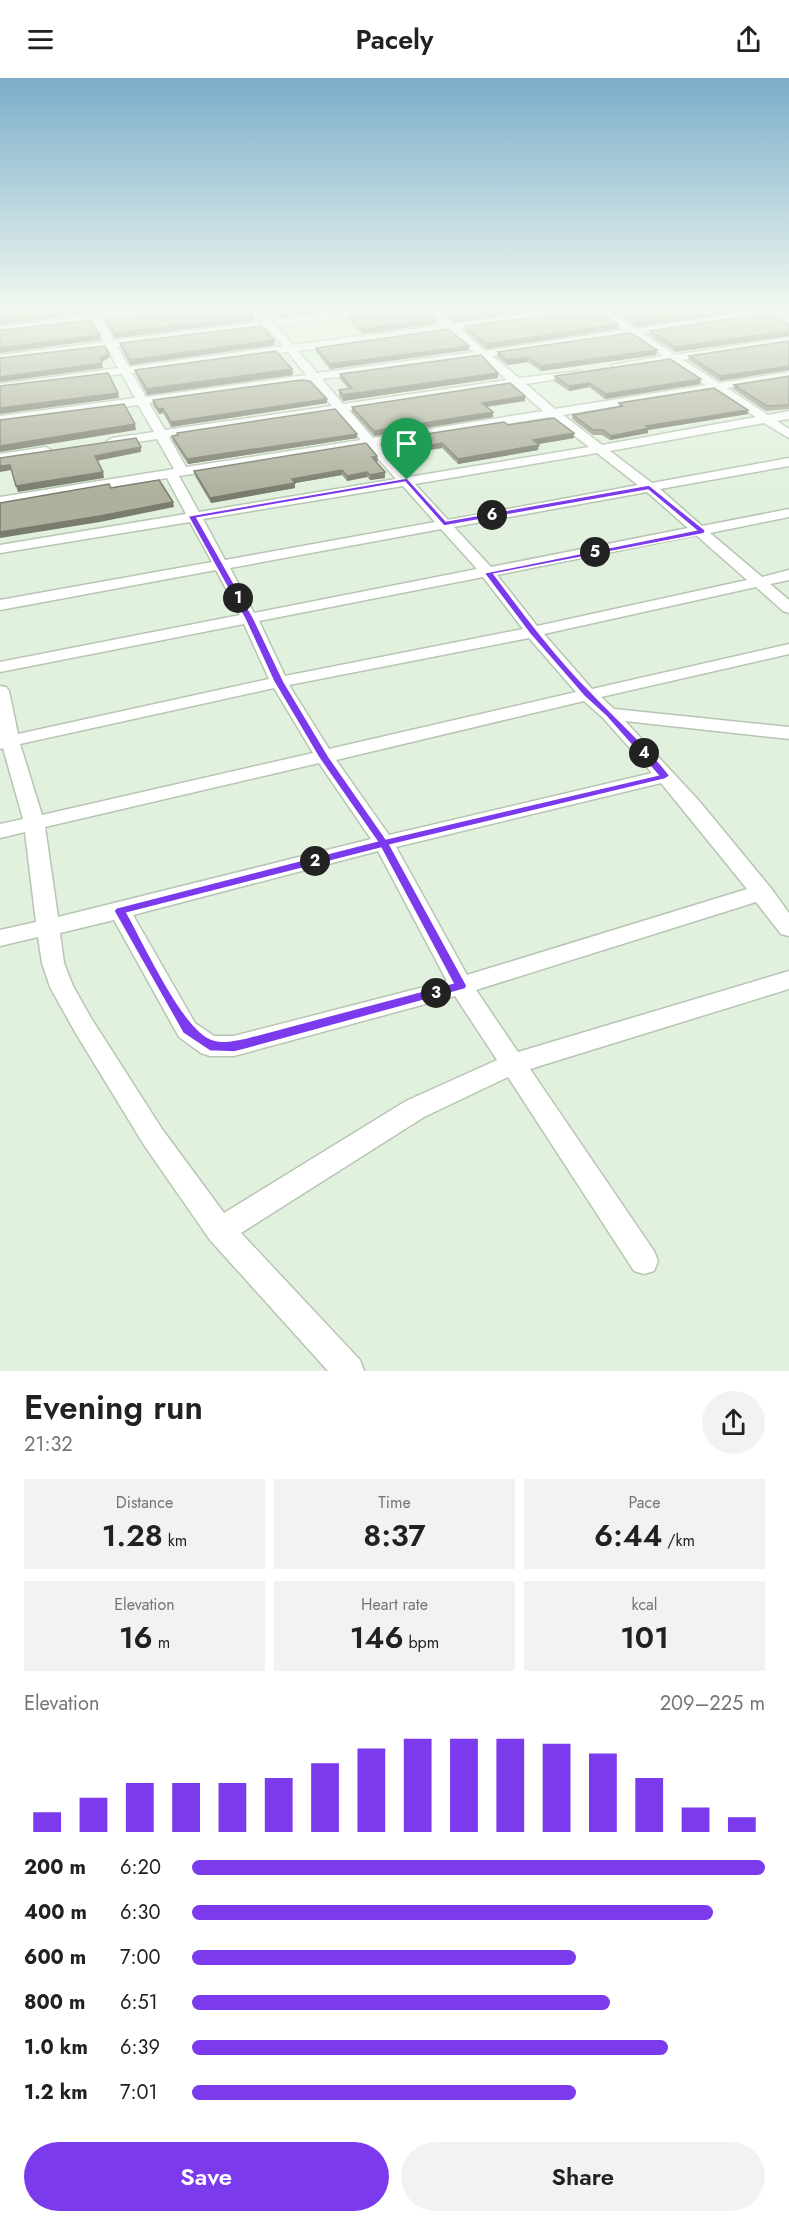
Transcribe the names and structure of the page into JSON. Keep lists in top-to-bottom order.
{
  "page": {
    "header": "Pacely",
    "pins": [
      "6",
      "5",
      "1",
      "4",
      "2",
      "3"
    ],
    "heading": ["Evening run", "21:32"],
    "stats": [
      ["Distance", "1.28 km"],
      ["Time", "8:37"],
      ["Pace", "6:44 /km"],
      ["Elevation", "16 m"],
      ["Heart rate", "146 bpm"],
      ["kcal", "101"]
    ],
    "chart": ["Elevation", "209–225 m"],
    "list": [
      {
        "name": "200 m",
        "note": "6:20"
      },
      {
        "name": "400 m",
        "note": "6:30"
      },
      {
        "name": "600 m",
        "note": "7:00"
      },
      {
        "name": "800 m",
        "note": "6:51"
      },
      {
        "name": "1.0 km",
        "note": "6:39"
      },
      {
        "name": "1.2 km",
        "note": "7:01"
      }
    ],
    "buttons": ["Save", "Share"]
  }
}
